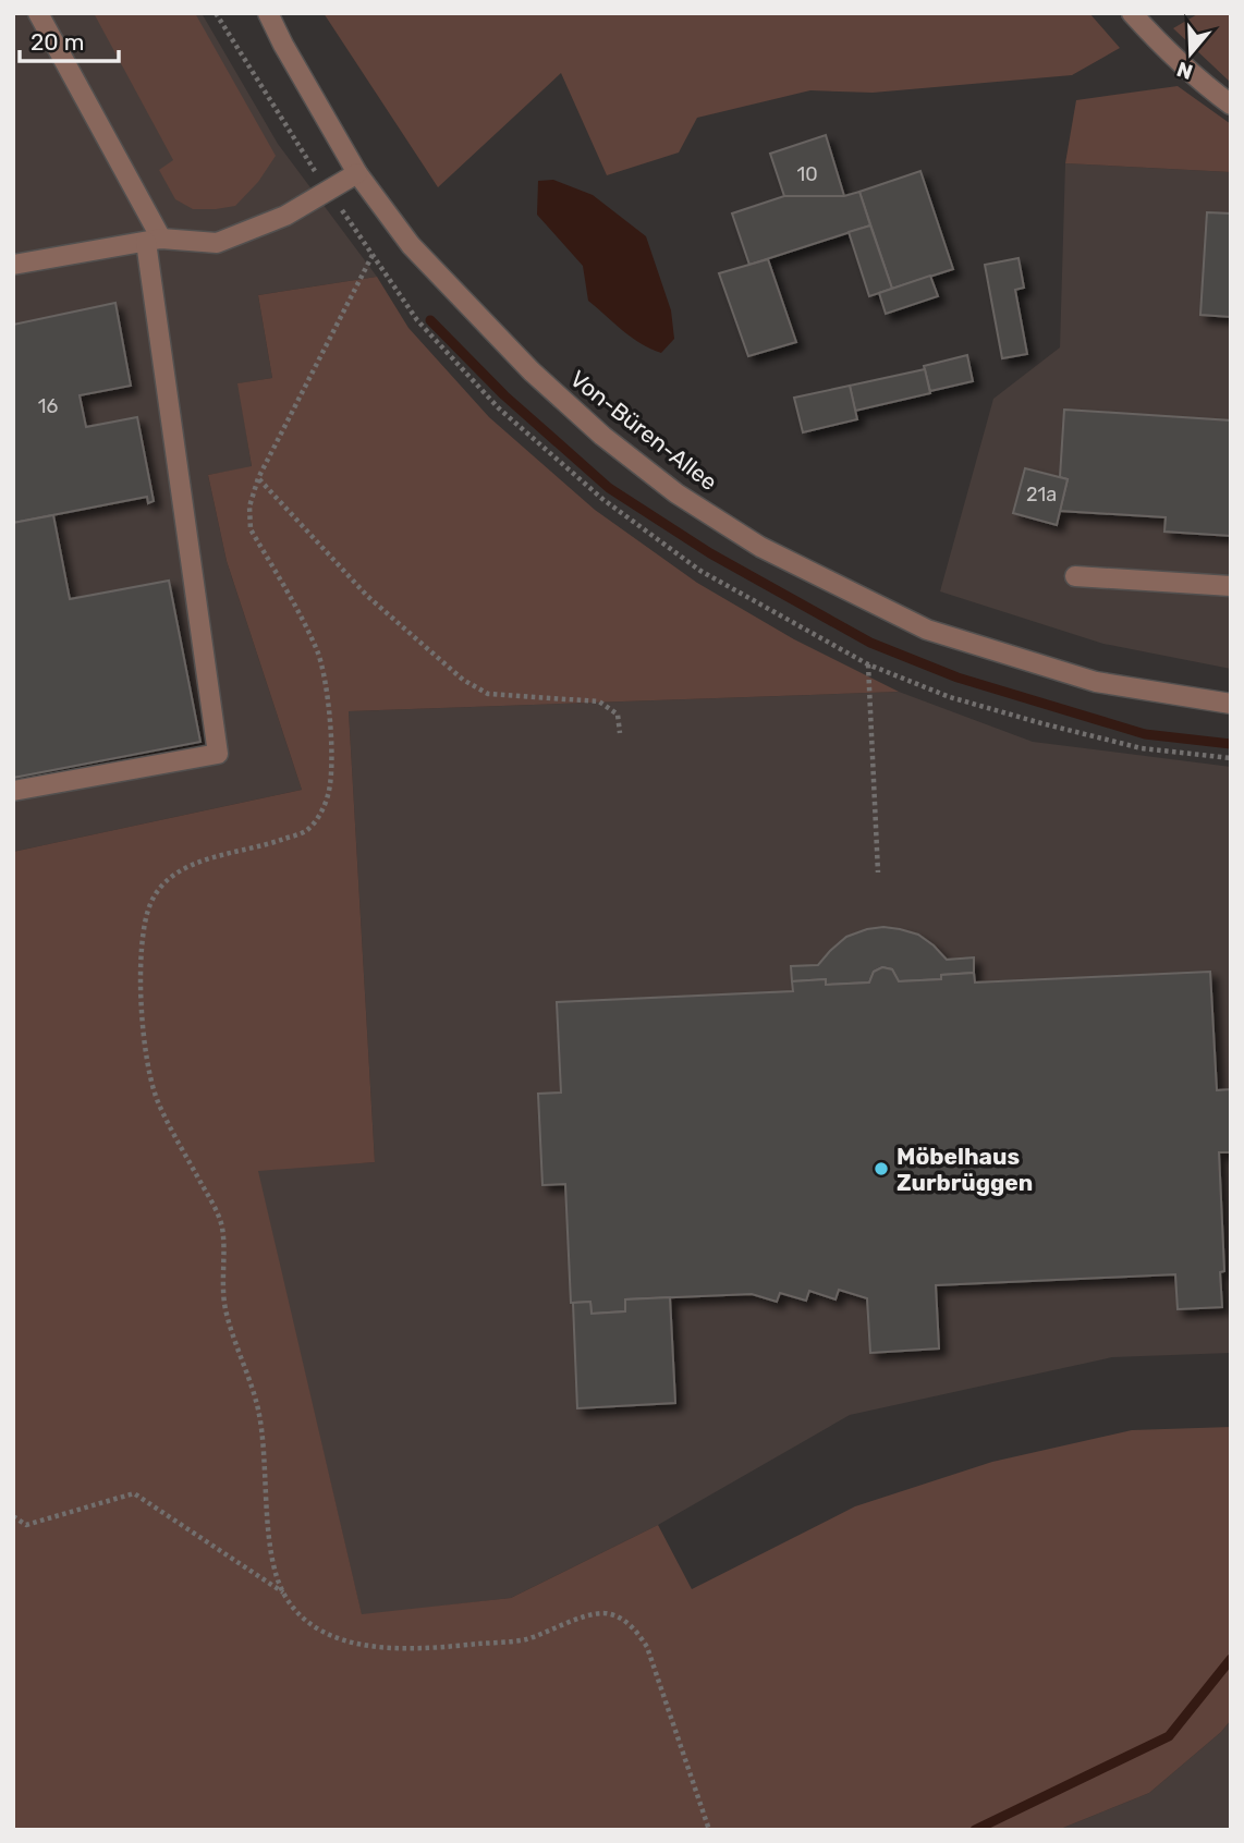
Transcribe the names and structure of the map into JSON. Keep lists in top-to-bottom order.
{
  "streets": {
    "street": ["Von-Büren-Allee"]
  },
  "places": ["Möbelhaus Zurbrüggen"],
  "house_numbers": ["10", "16", "21a"],
  "scale_bar": "20 m",
  "north": "bottom"
}
